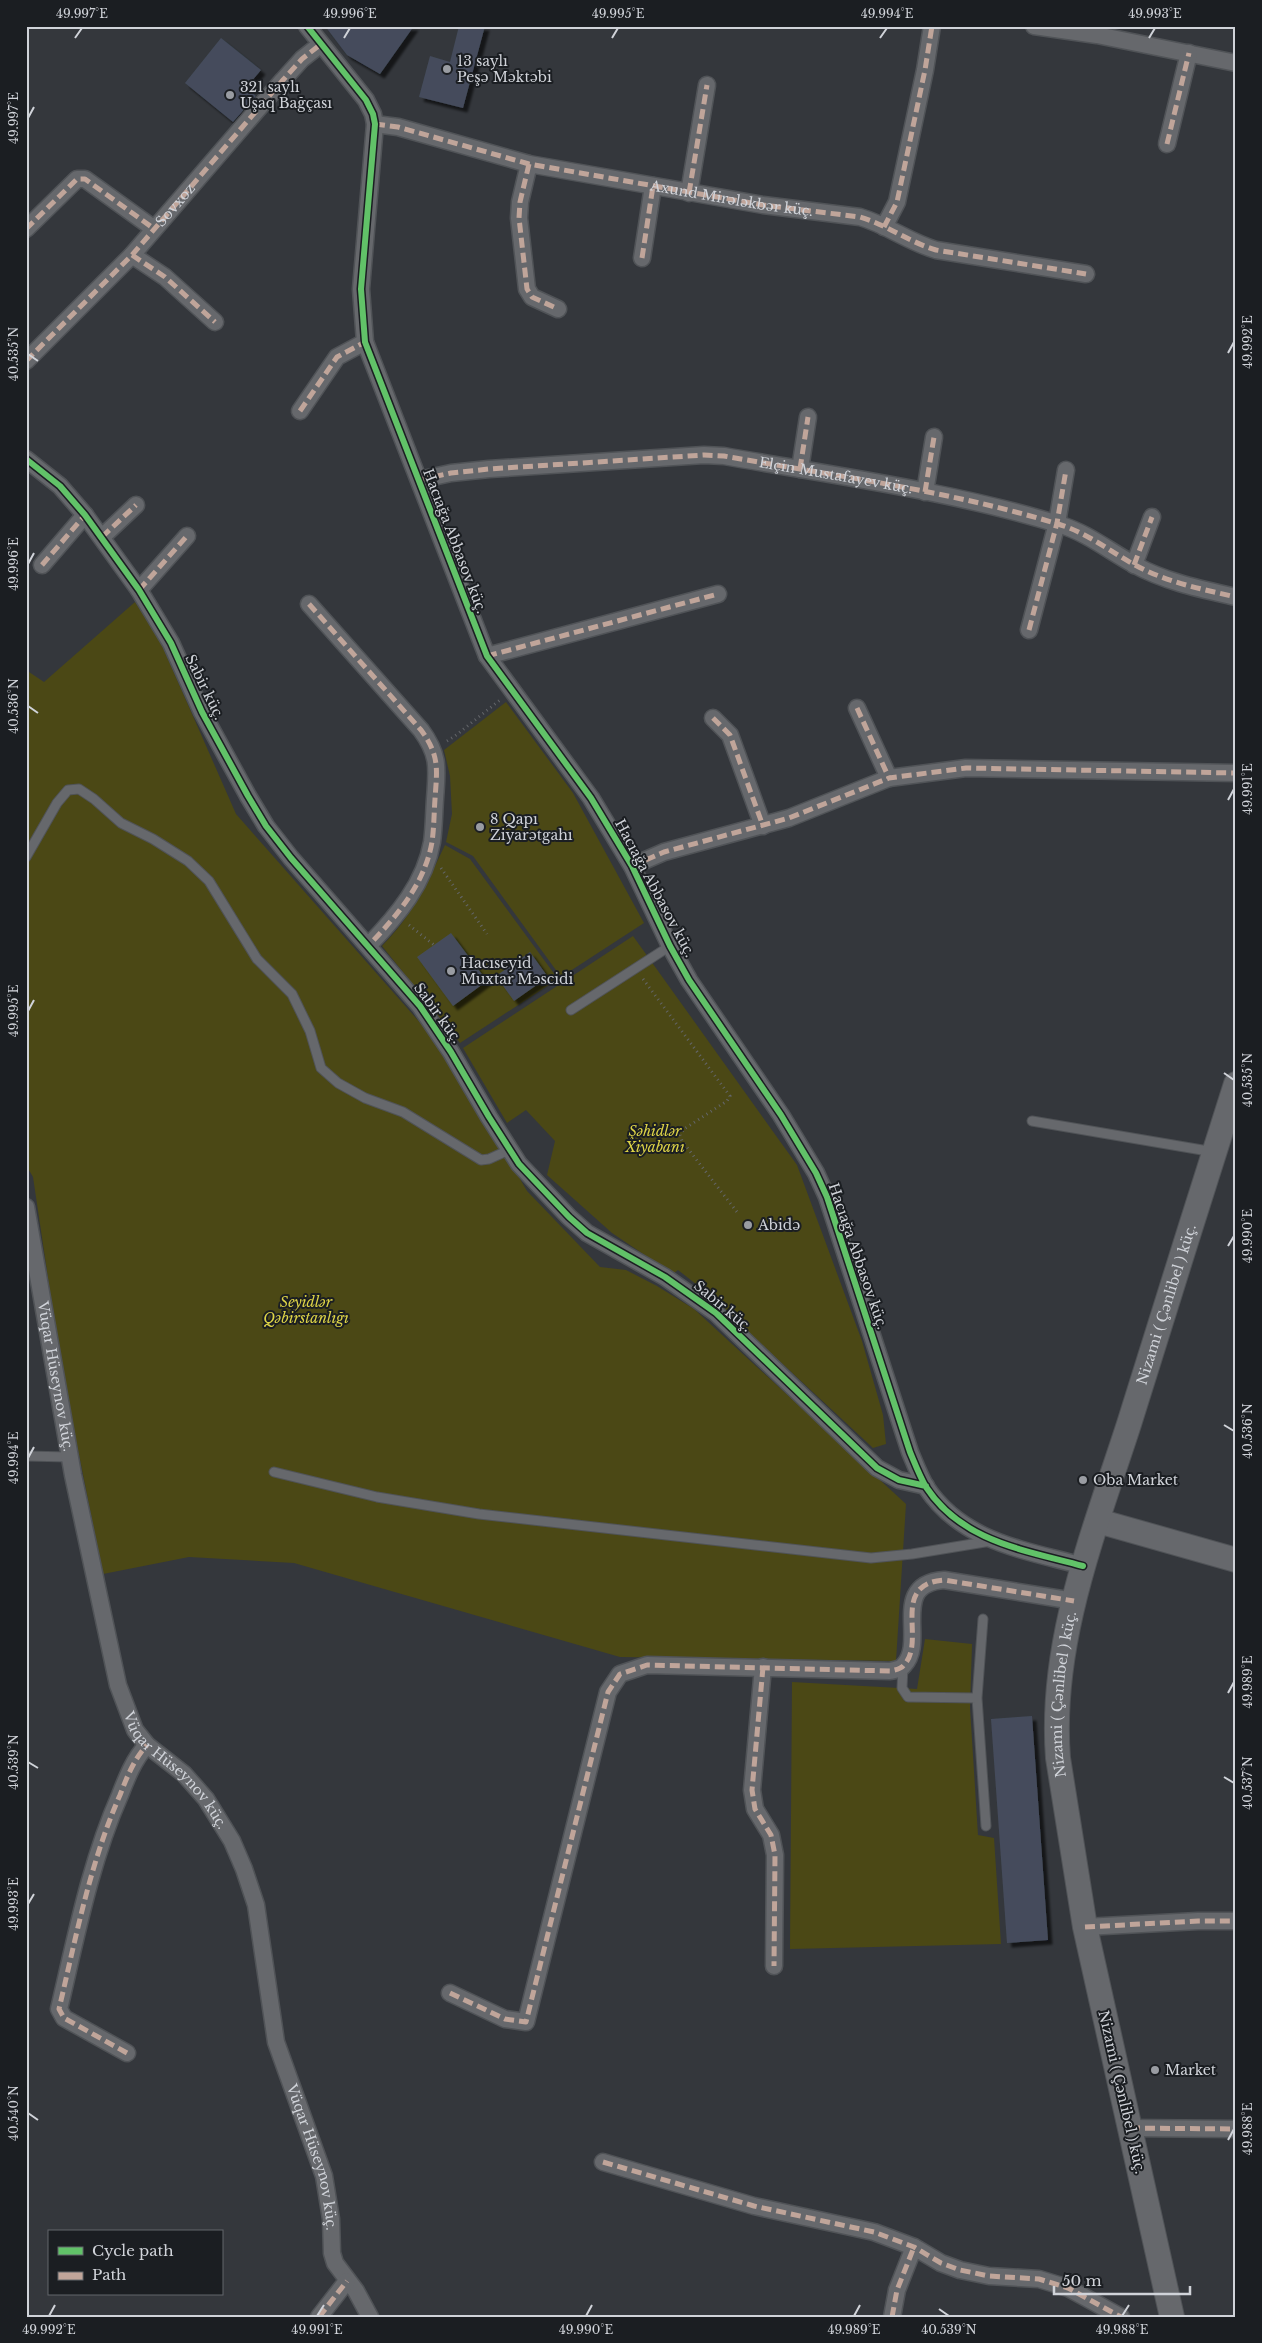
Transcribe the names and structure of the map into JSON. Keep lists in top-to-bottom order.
{
  "streets": {
    "main road": ["Nizami ( Çənlibel ) küç."],
    "street": [
      "Axund Mirələkbər küç.",
      "Sovxoz",
      "Elçin Mustafayev küç.",
      "Hacıağa Abbasov küç.",
      "Sabir küç.",
      "Vüqar Hüseynov küç."
    ]
  },
  "crossings": [
    ["Axund Mirələkbər küç.", "Hacıağa Abbasov küç."],
    ["Sovxoz", "Hacıağa Abbasov küç."],
    ["Elçin Mustafayev küç.", "Hacıağa Abbasov küç."],
    ["Hacıağa Abbasov küç.", "Sabir küç."],
    ["Hacıağa Abbasov küç.", "Nizami ( Çənlibel ) küç."]
  ],
  "parks": ["Şəhidlər Xiyabanı", "Seyidlər Qəbirstanlığı"],
  "places": [
    "13 saylı Peşə Məktəbi",
    "321 saylı Uşaq Bağçası",
    "8 Qapı Ziyarətgahı",
    "Hacıseyid Muxtar Məscidi",
    "Abidə",
    "Oba Market",
    "Market"
  ],
  "legend": ["Cycle path", "Path"],
  "scale_bar": "50 m",
  "coordinates": [
    "49.997°E",
    "49.996°E",
    "49.995°E",
    "49.994°E",
    "49.993°E",
    "49.992°E",
    "40.535°N",
    "40.536°N",
    "49.991°E",
    "49.990°E",
    "49.989°E",
    "40.539°N",
    "40.537°N",
    "40.540°N",
    "49.988°E"
  ]
}
